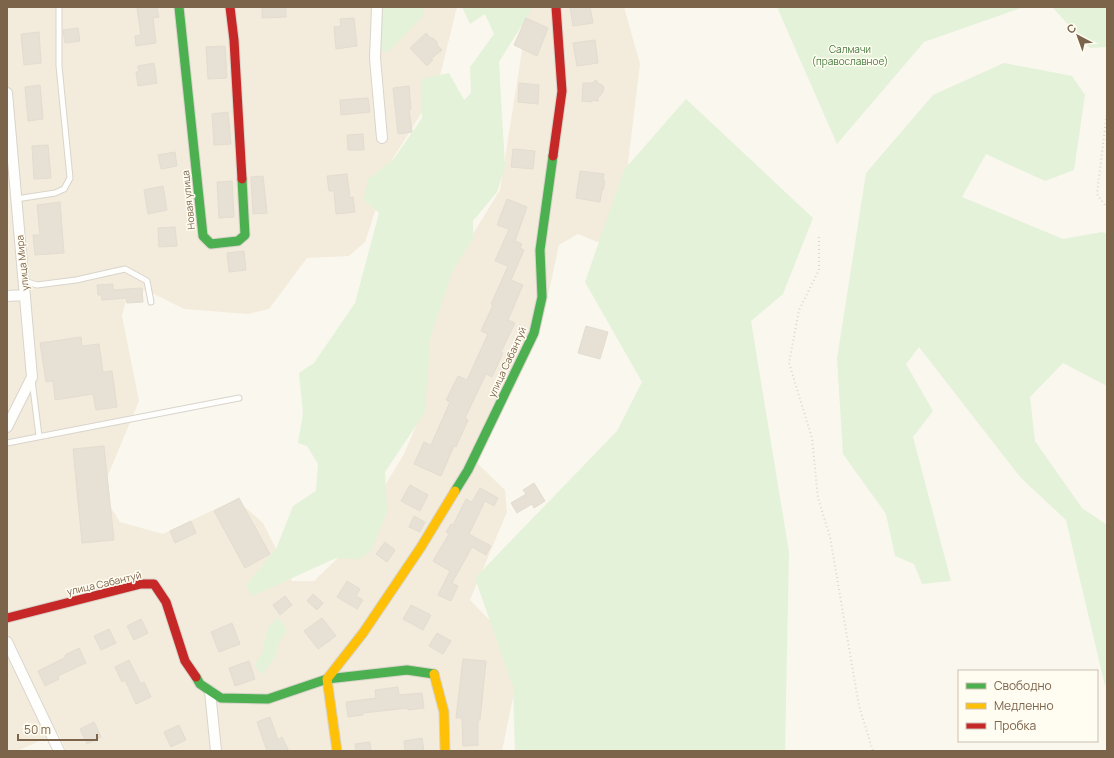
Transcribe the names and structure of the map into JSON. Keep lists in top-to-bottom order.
{
  "streets": {
    "street": ["Новая улица", "улица Мира", "улица Сабантуй"]
  },
  "parks": ["Салмачи (православное)"],
  "legend": ["Свободно", "Медленно", "Пробка"],
  "scale_bar": "50 m",
  "north": "top left"
}
